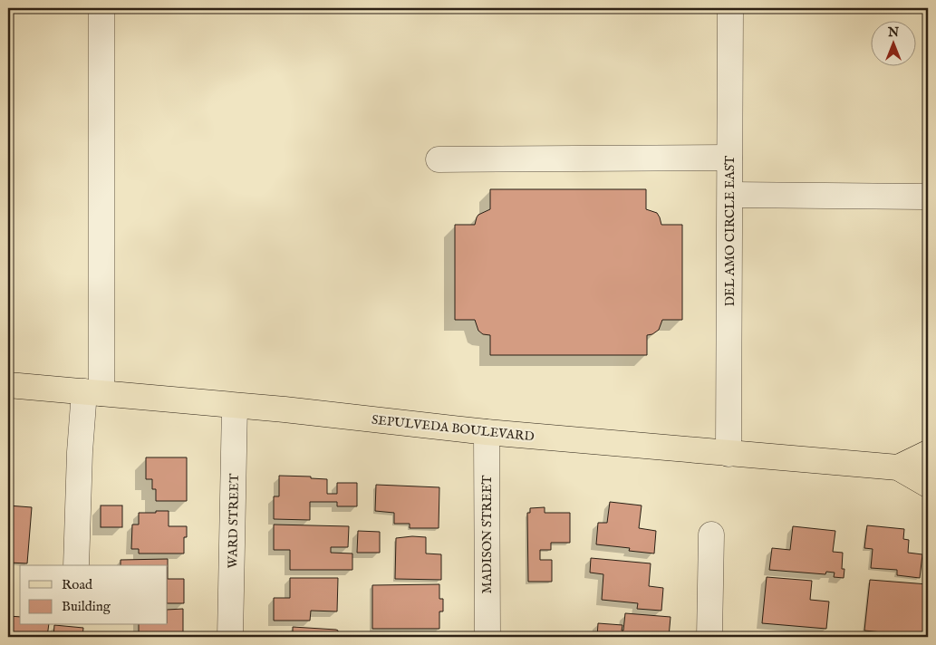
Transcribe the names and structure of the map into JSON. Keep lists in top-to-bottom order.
{
  "streets": {
    "main road": ["SEPULVEDA BOULEVARD"],
    "street": ["DEL AMO CIRCLE EAST", "WARD STREET", "MADISON STREET"]
  },
  "crossings": [
    ["DEL AMO CIRCLE EAST", "SEPULVEDA BOULEVARD"],
    ["SEPULVEDA BOULEVARD", "WARD STREET"],
    ["SEPULVEDA BOULEVARD", "MADISON STREET"]
  ],
  "legend": ["Road", "Building"],
  "north": "top"
}
